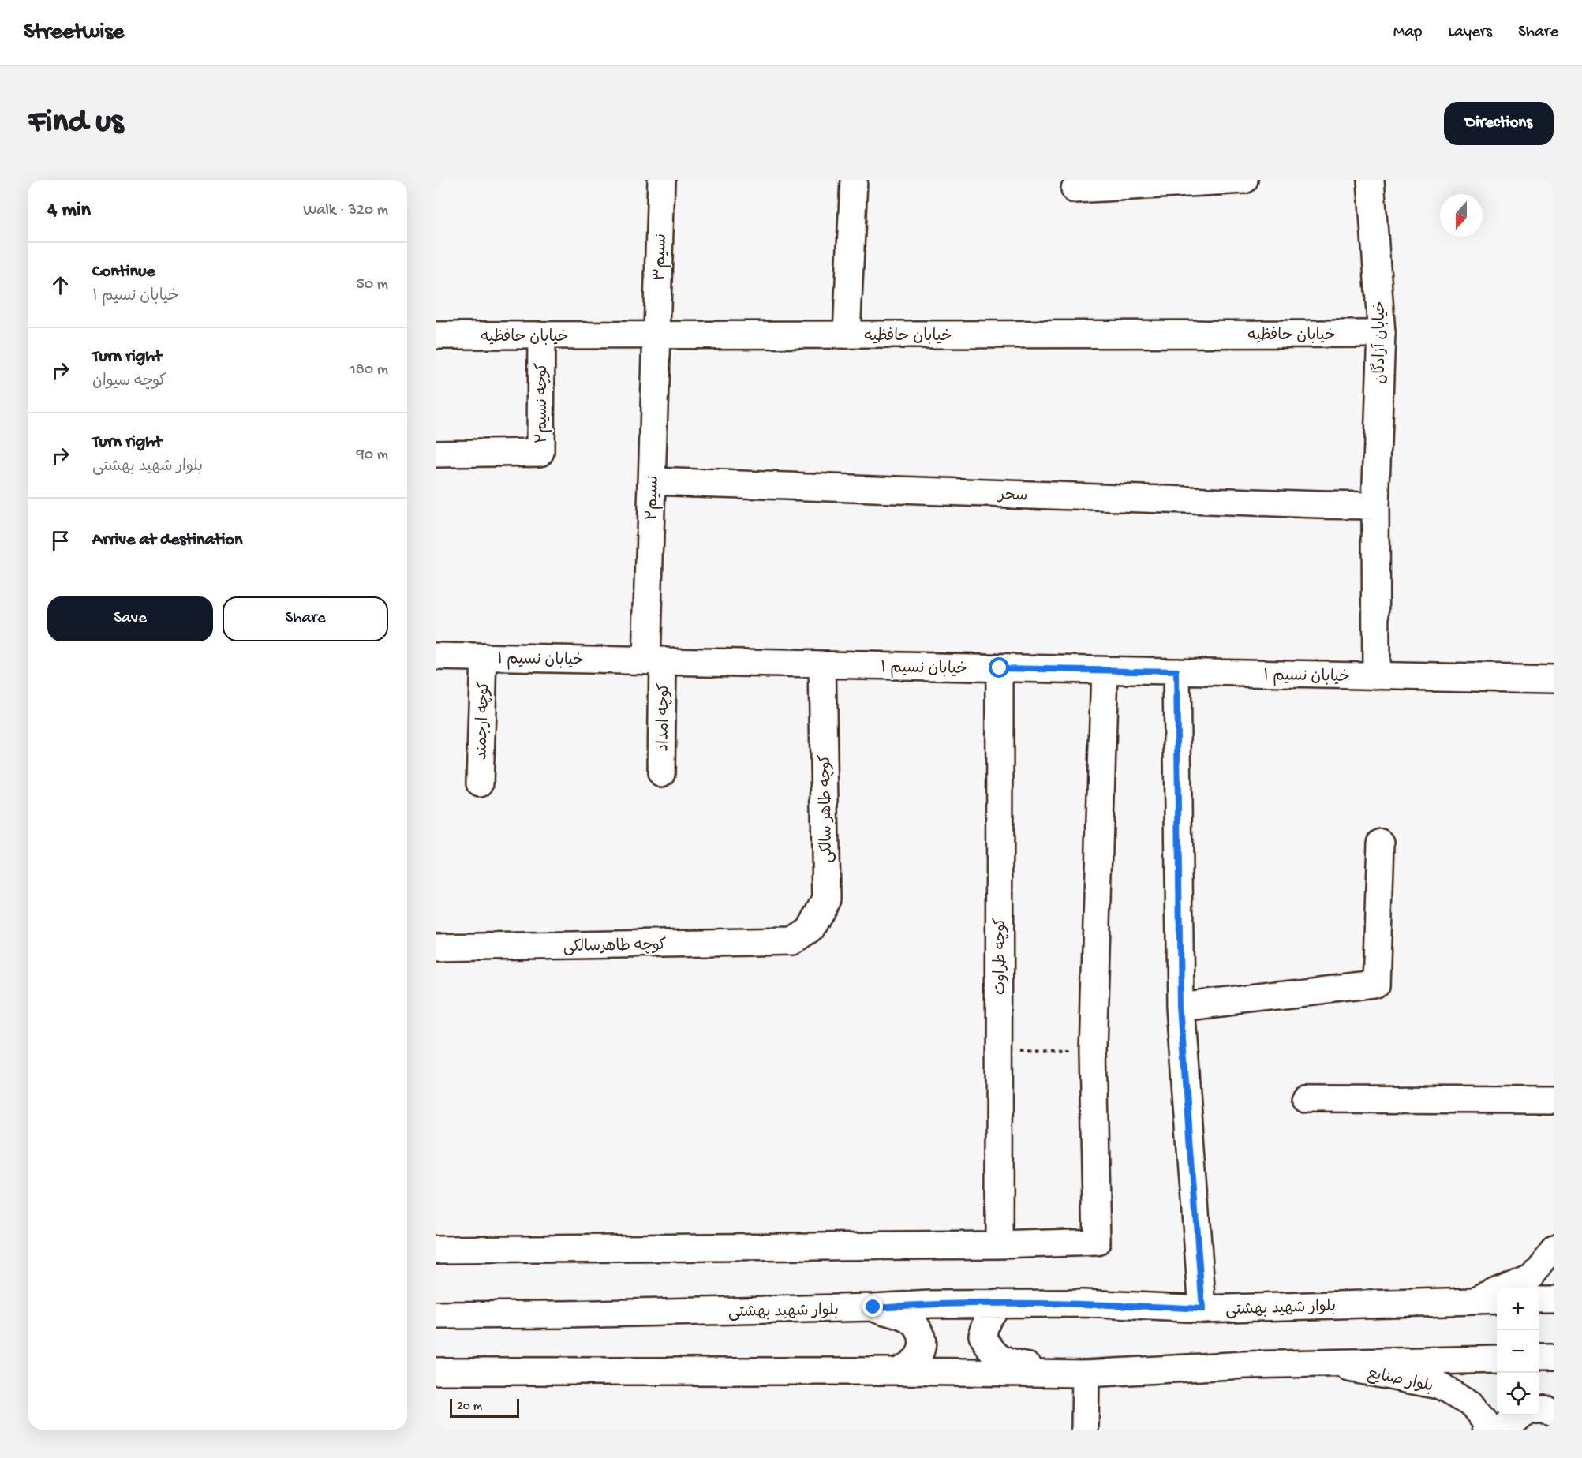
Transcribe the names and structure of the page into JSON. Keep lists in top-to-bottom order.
{
  "streets": {
    "street": [
      "نسیم۳",
      "خیابان حافظیه",
      "خیابان آزادگان",
      "کوچه نسیم۲",
      "سحر",
      "نسیم۲",
      "خیابان نسیم ۱",
      "کوچه امداد",
      "کوچه ارجمند",
      "کوچه طاهر سالکی",
      "کوچه طاهرسالکی",
      "کوچه طراوت",
      "بلوار شهید بهشتی",
      "بلوار صنایع"
    ]
  },
  "crossings": [
    ["نسیم۳", "خیابان حافظیه"],
    ["نسیم۳", "نسیم۲"],
    ["خیابان حافظیه", "خیابان آزادگان"],
    ["خیابان حافظیه", "کوچه نسیم۲"],
    ["خیابان حافظیه", "نسیم۲"],
    ["خیابان آزادگان", "سحر"],
    ["خیابان آزادگان", "خیابان نسیم ۱"],
    ["سحر", "نسیم۲"],
    ["نسیم۲", "خیابان نسیم ۱"],
    ["نسیم۲", "کوچه امداد"],
    ["خیابان نسیم ۱", "کوچه امداد"],
    ["خیابان نسیم ۱", "کوچه ارجمند"],
    ["خیابان نسیم ۱", "کوچه طاهر سالکی"],
    ["خیابان نسیم ۱", "کوچه طراوت"],
    ["کوچه طاهر سالکی", "کوچه طاهرسالکی"]
  ],
  "scale_bar": "20 m",
  "north": "bottom",
  "page": {
    "header": "Streetwise",
    "nav": ["Map", "Layers", "Share"],
    "buttons": [
      "Directions",
      ["Save", "Share"]
    ],
    "title": "Find us",
    "heading": ["4 min", "Walk · 320 m"],
    "list": [
      ["Continue", "خیابان نسیم ۱", "50 m"],
      ["Turn right", "کوچه سیوان", "180 m"],
      ["Turn right", "بلوار شهید بهشتی", "90 m"],
      "Arrive at destination"
    ],
    "map_buttons": ["+", "−"],
    "scale": "20 m"
  }
}
